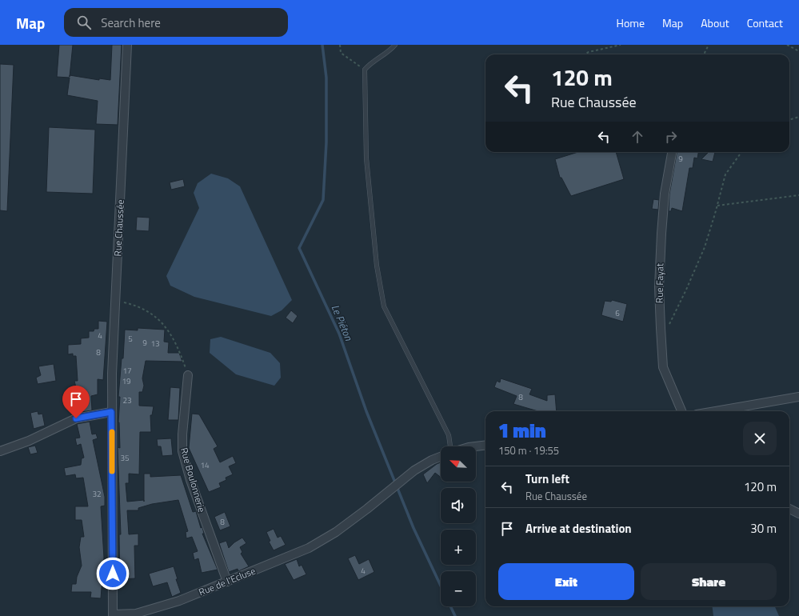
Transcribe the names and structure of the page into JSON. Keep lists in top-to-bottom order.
{
  "streets": {
    "street": [
      "Rue Chaussée",
      "Rue Fayat",
      "Rue Boulonnerie",
      "Rue de l'Ecluse"
    ]
  },
  "crossings": [
    ["Rue Chaussée", "Rue de l'Ecluse"],
    ["Rue Boulonnerie", "Rue de l'Ecluse"]
  ],
  "water": ["Le Piéton"],
  "house_numbers": [
    "9",
    "6",
    "4",
    "5",
    "9",
    "13",
    "8",
    "17",
    "19",
    "8",
    "23",
    "35",
    "14",
    "32",
    "8",
    "4"
  ],
  "north": "top left",
  "page": {
    "header": "Map",
    "search": "Search here",
    "nav": [
      "Home",
      "Map",
      "About",
      "Contact"
    ],
    "turn": ["120 m", "Rue Chaussée"],
    "heading": ["1 min", "150 m · 19:55"],
    "map_buttons": ["+", "−"],
    "list": [
      {
        "name": "Turn left",
        "note": "Rue Chaussée",
        "value": "120 m"
      },
      {
        "name": "Arrive at destination",
        "value": "30 m"
      }
    ],
    "buttons": ["Exit", "Share"]
  }
}
